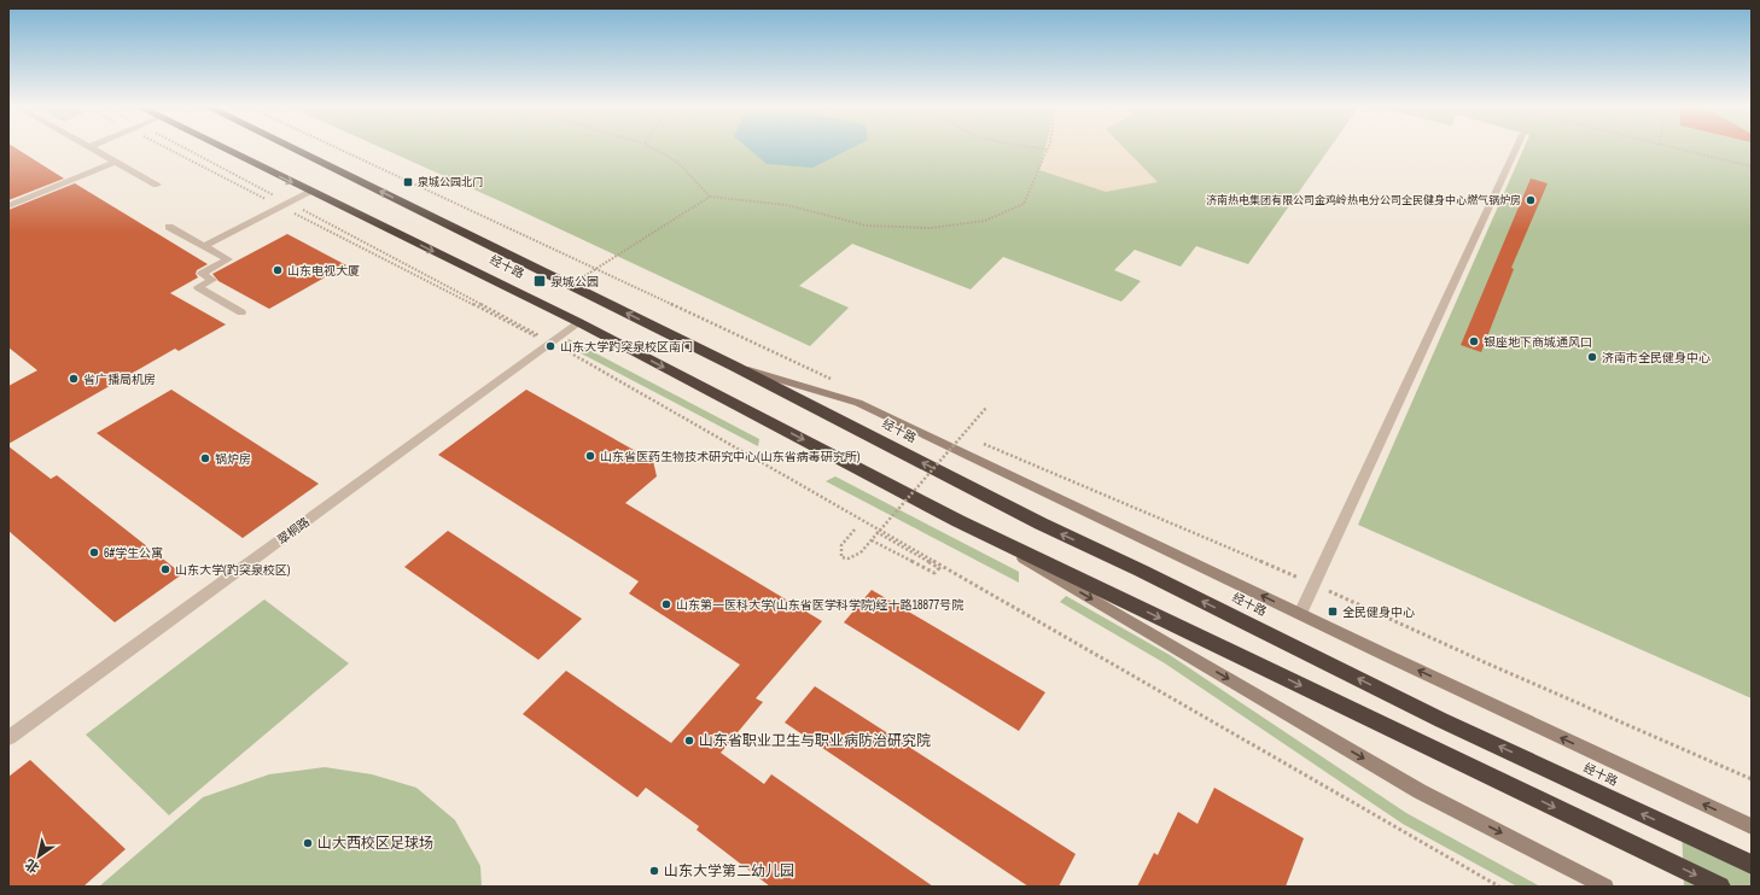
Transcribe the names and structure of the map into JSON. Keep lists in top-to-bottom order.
{
  "streets": {
    "highway": ["经十路"],
    "street": ["翠桐路"]
  },
  "crossings": [
    ["经十路", "翠桐路"]
  ],
  "places": {
    "transit": ["泉城公园北门", "泉城公园", "全民健身中心"],
    "other": [
      "济南热电集团有限公司金鸡岭热电分公司全民健身中心燃气锅炉房",
      "山东电视大厦",
      "银座地下商城通风口",
      "山东大学趵突泉校区南门",
      "济南市全民健身中心",
      "省广播局机房",
      "山东省医药生物技术研究中心(山东省病毒研究所)",
      "锅炉房",
      "6#学生公寓",
      "山东大学(趵突泉校区)",
      "山东第一医科大学(山东省医学科学院)经十路18877号院",
      "山东省职业卫生与职业病防治研究院",
      "山大西校区足球场",
      "山东大学第二幼儿园"
    ]
  },
  "north": "bottom left"
}
